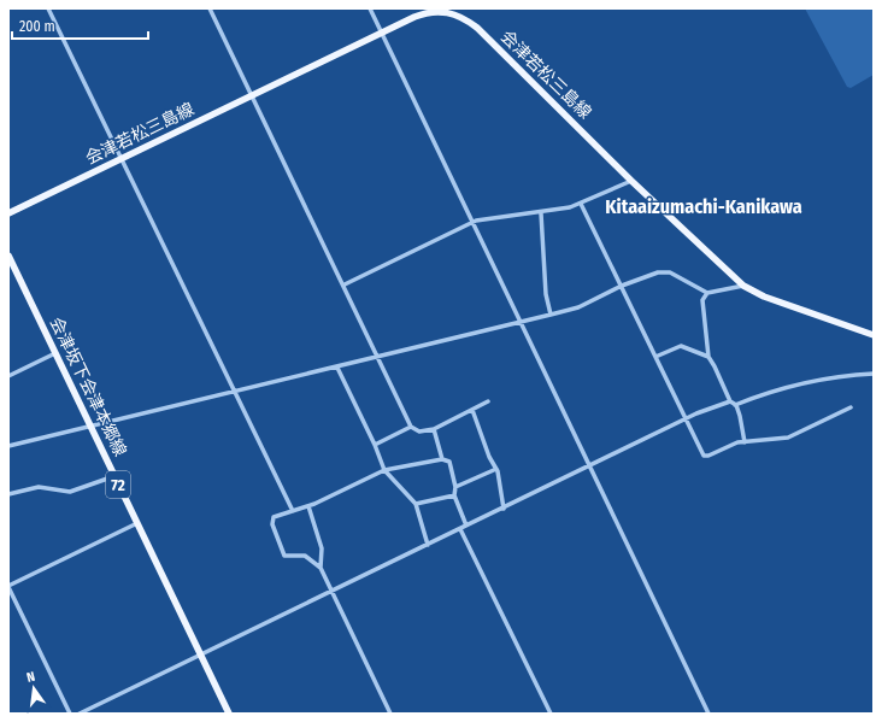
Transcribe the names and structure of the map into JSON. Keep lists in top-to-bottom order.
{
  "streets": {
    "main road": ["会津若松三島線", "会津坂下会津本郷線", "72"]
  },
  "districts": ["Kitaaizumachi-Kanikawa"],
  "scale_bar": "200 m",
  "north": "top"
}
